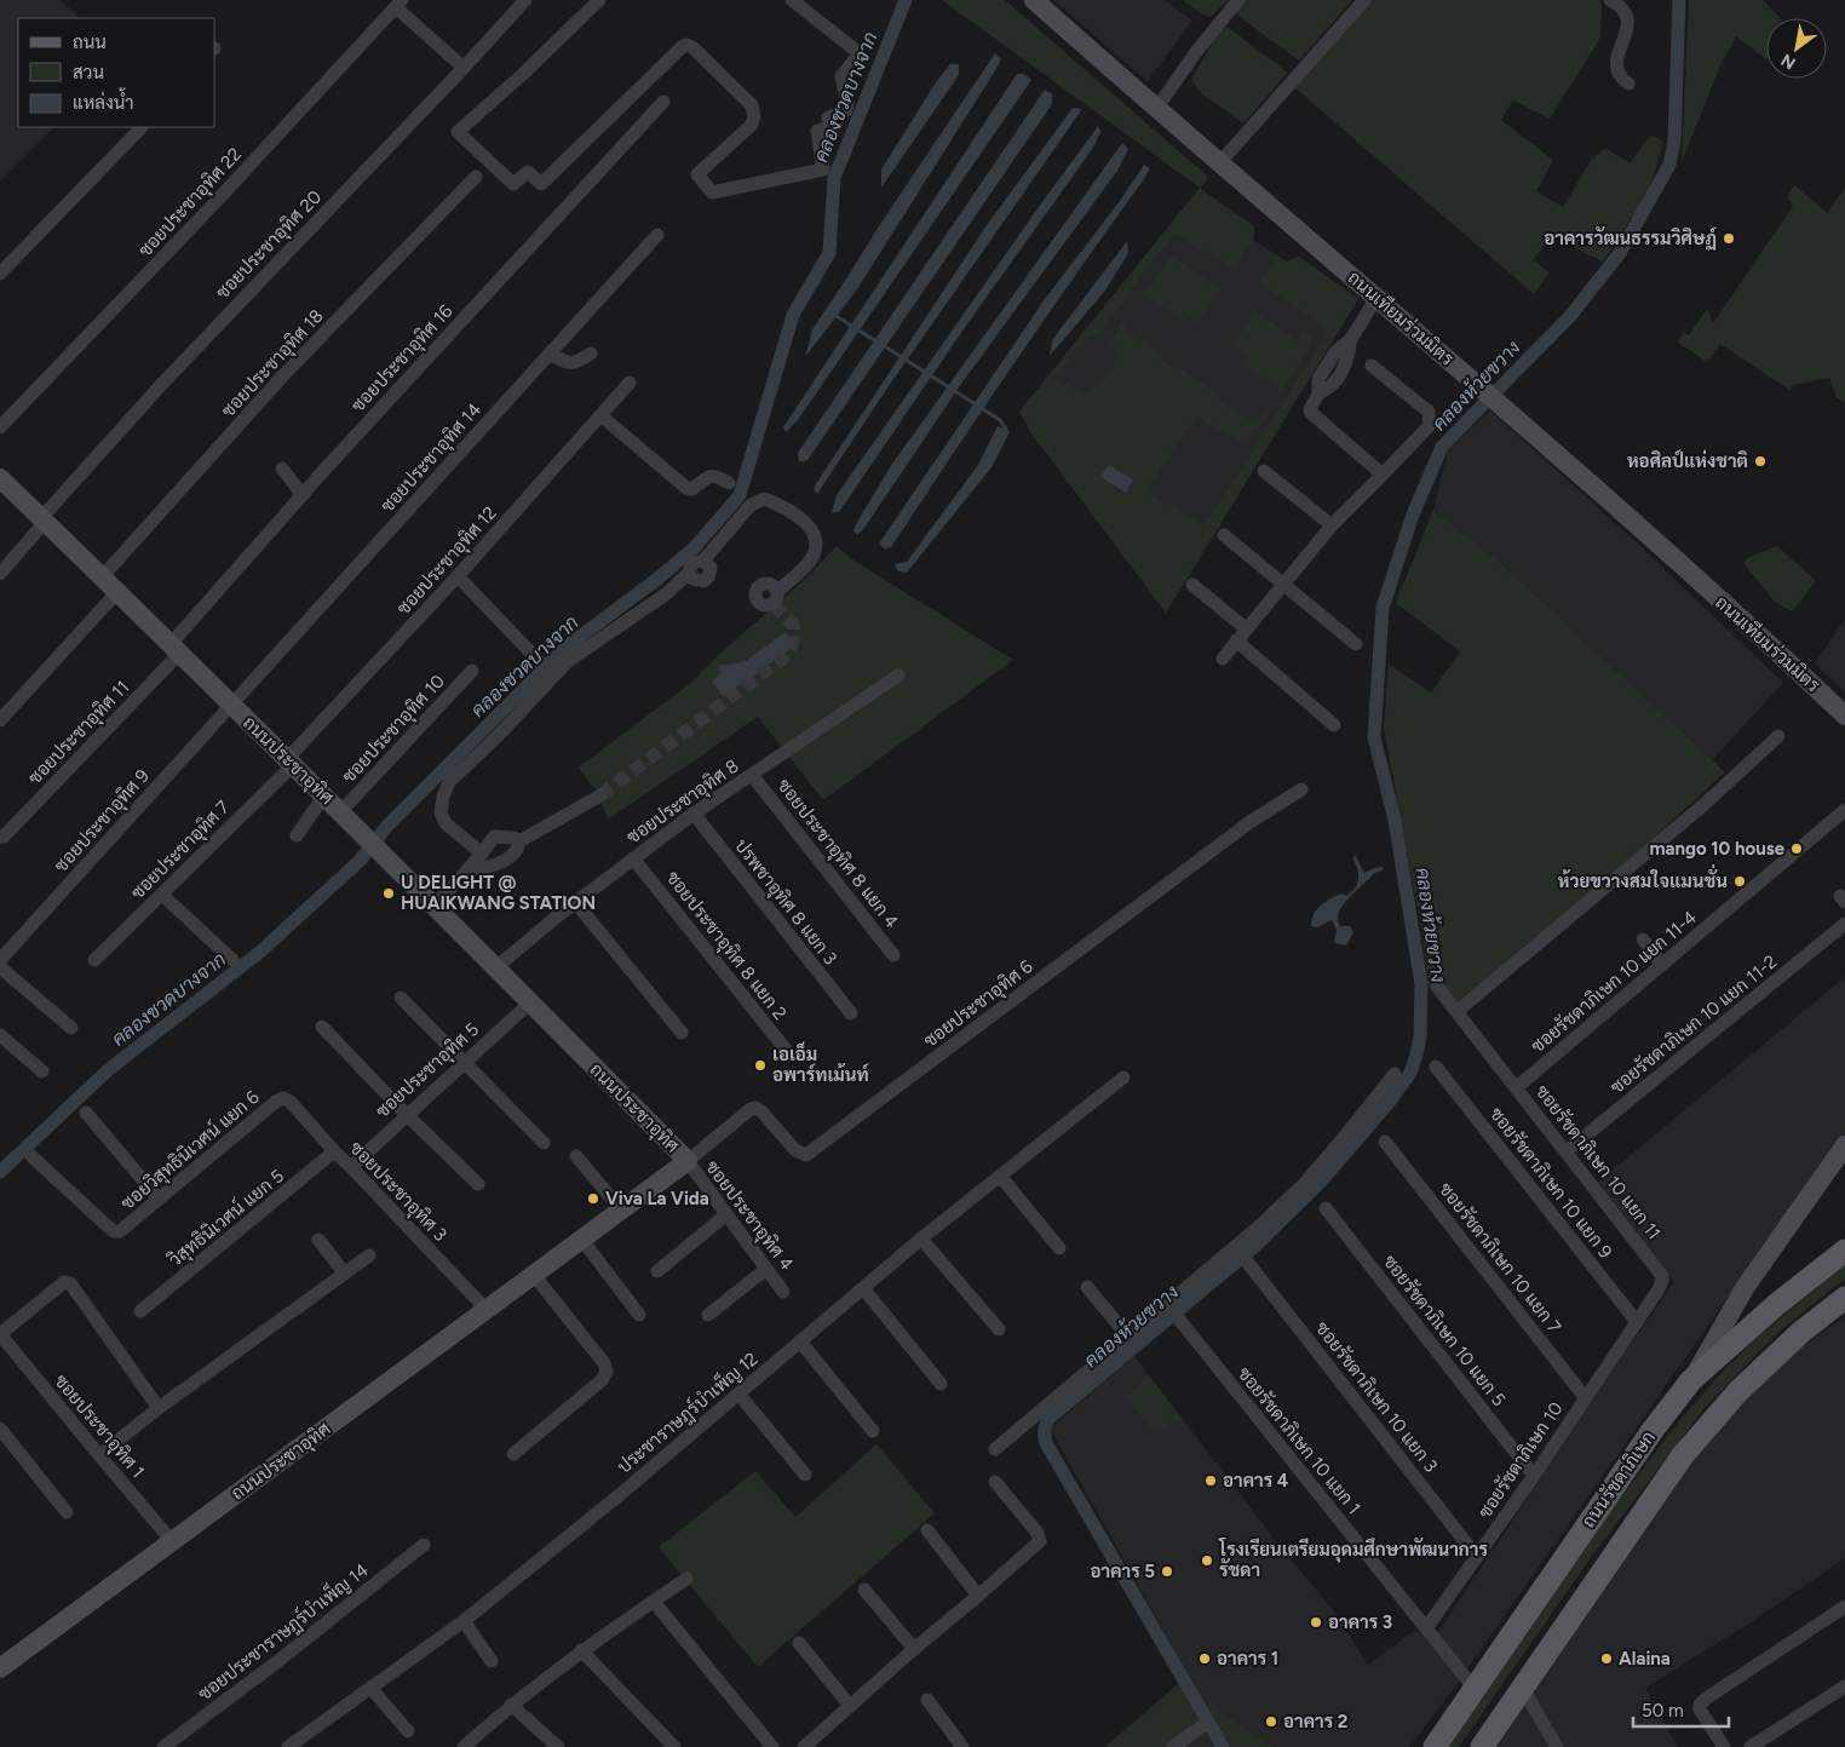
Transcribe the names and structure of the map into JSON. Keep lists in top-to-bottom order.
{
  "streets": {
    "main road": ["ถนนเทียมร่วมมิตร", "ถนนประชาอุทิศ", "ถนนรัชดาภิเษก"],
    "street": [
      "ซอยประชาอุทิศ 22",
      "ซอยประชาอุทิศ 20",
      "ซอยประชาอุทิศ 16",
      "ซอยประชาอุทิศ 18",
      "ซอยประชาอุทิศ 14",
      "ซอยประชาอุทิศ 12",
      "ซอยประชาอุทิศ 10",
      "ซอยประชาอุทิศ 11",
      "ซอยประชาอุทิศ 8",
      "ซอยประชาอุทิศ 9",
      "ซอยประชาอุทิศ 7",
      "ซอยประชาอุทิศ 8 แยก 4",
      "ปรพชาอุทิศ 8 แยก 3",
      "ซอยประชาอุทิศ 8 แยก 2",
      "ซอยรัชดาภิเษก 10 แยก 11-4",
      "ซอยประชาอุทิศ 6",
      "ซอยรัชดาภิเษก 10 แยก 11-2",
      "ซอยประชาอุทิศ 5",
      "ซอยวิสุทธินิเวศน์ แยก 6",
      "ซอยรัชดาภิเษก 10 แยก 11",
      "ซอยรัชดาภิเษก 10 แยก 9",
      "ซอยประชาอุทิศ 3",
      "ซอยประชาอุทิศ 4",
      "วิสุทธินิเวศน์ แยก 5",
      "ซอยรัชดาภิเษก 10 แยก 7",
      "ซอยรัชดาภิเษก 10 แยก 5",
      "ซอยรัชดาภิเษก 10 แยก 3",
      "ประชาราษฎร์บำเพ็ญ 12",
      "ซอยประชาอุทิศ 1",
      "ซอยรัชดาภิเษก 10 แยก 1",
      "ซอยรัชดาภิเษก 10",
      "ซอยประชาราษฎร์บำเพ็ญ 14"
    ]
  },
  "crossings": [
    ["ซอยประชาอุทิศ 20", "ถนนประชาอุทิศ"],
    ["ซอยประชาอุทิศ 16", "ซอยประชาอุทิศ 11"],
    ["ซอยประชาอุทิศ 16", "ถนนประชาอุทิศ"],
    ["ซอยประชาอุทิศ 18", "ถนนประชาอุทิศ"],
    ["ซอยประชาอุทิศ 14", "ถนนประชาอุทิศ"],
    ["ซอยประชาอุทิศ 14", "ซอยประชาอุทิศ 9"],
    ["ซอยประชาอุทิศ 12", "ถนนประชาอุทิศ"],
    ["ซอยประชาอุทิศ 12", "ซอยประชาอุทิศ 7"],
    ["ซอยประชาอุทิศ 10", "ถนนประชาอุทิศ"],
    ["ซอยประชาอุทิศ 11", "ถนนประชาอุทิศ"],
    ["ถนนประชาอุทิศ", "ซอยประชาอุทิศ 8"],
    ["ถนนประชาอุทิศ", "ซอยประชาอุทิศ 9"],
    ["ถนนประชาอุทิศ", "ซอยประชาอุทิศ 7"],
    ["ถนนประชาอุทิศ", "ซอยประชาอุทิศ 6"],
    ["ถนนประชาอุทิศ", "ซอยประชาอุทิศ 5"],
    ["ถนนประชาอุทิศ", "ซอยประชาอุทิศ 3"],
    ["ถนนประชาอุทิศ", "ซอยประชาอุทิศ 4"],
    ["ถนนประชาอุทิศ", "ซอยประชาอุทิศ 1"],
    ["ซอยประชาอุทิศ 8", "ซอยประชาอุทิศ 8 แยก 4"],
    ["ซอยประชาอุทิศ 8", "ปรพชาอุทิศ 8 แยก 3"],
    ["ซอยประชาอุทิศ 8", "ซอยประชาอุทิศ 8 แยก 2"],
    ["ซอยรัชดาภิเษก 10 แยก 11-4", "ซอยรัชดาภิเษก 10 แยก 11"],
    ["ซอยประชาอุทิศ 6", "ซอยประชาอุทิศ 4"],
    ["ซอยรัชดาภิเษก 10 แยก 11-2", "ซอยรัชดาภิเษก 10 แยก 11"],
    ["ซอยประชาอุทิศ 5", "ซอยประชาอุทิศ 3"],
    ["ซอยวิสุทธินิเวศน์ แยก 6", "ซอยประชาอุทิศ 3"],
    ["ซอยรัชดาภิเษก 10 แยก 11", "ซอยรัชดาภิเษก 10"],
    ["ซอยรัชดาภิเษก 10 แยก 9", "ซอยรัชดาภิเษก 10"],
    ["ซอยประชาอุทิศ 3", "วิสุทธินิเวศน์ แยก 5"],
    ["ซอยรัชดาภิเษก 10 แยก 7", "ซอยรัชดาภิเษก 10"],
    ["ซอยรัชดาภิเษก 10 แยก 5", "ซอยรัชดาภิเษก 10"],
    ["ซอยรัชดาภิเษก 10 แยก 3", "ซอยรัชดาภิเษก 10"],
    ["ซอยรัชดาภิเษก 10 แยก 1", "ซอยรัชดาภิเษก 10"]
  ],
  "water": ["คลองชวดบางจาก", "คลองห้วยขวาง"],
  "places": [
    "อาคารวัฒนธรรมวิศิษฏ์",
    "หอศิลป์แห่งชาติ",
    "mango 10 house",
    "ห้วยขวางสมใจแมนชั่น",
    "U DELIGHT @ HUAIKWANG STATION",
    "เอเอ็ม อพาร์ทเม้นท์",
    "Viva La Vida",
    "อาคาร 4",
    "โรงเรียนเตรียมอุดมศึกษาพัฒนาการ รัชดา",
    "อาคาร 5",
    "อาคาร 3",
    "อาคาร 1",
    "Alaina",
    "อาคาร 2"
  ],
  "legend": ["ถนน", "สวน", "แหล่งน้ำ"],
  "scale_bar": "50 m",
  "north": "bottom left"
}
